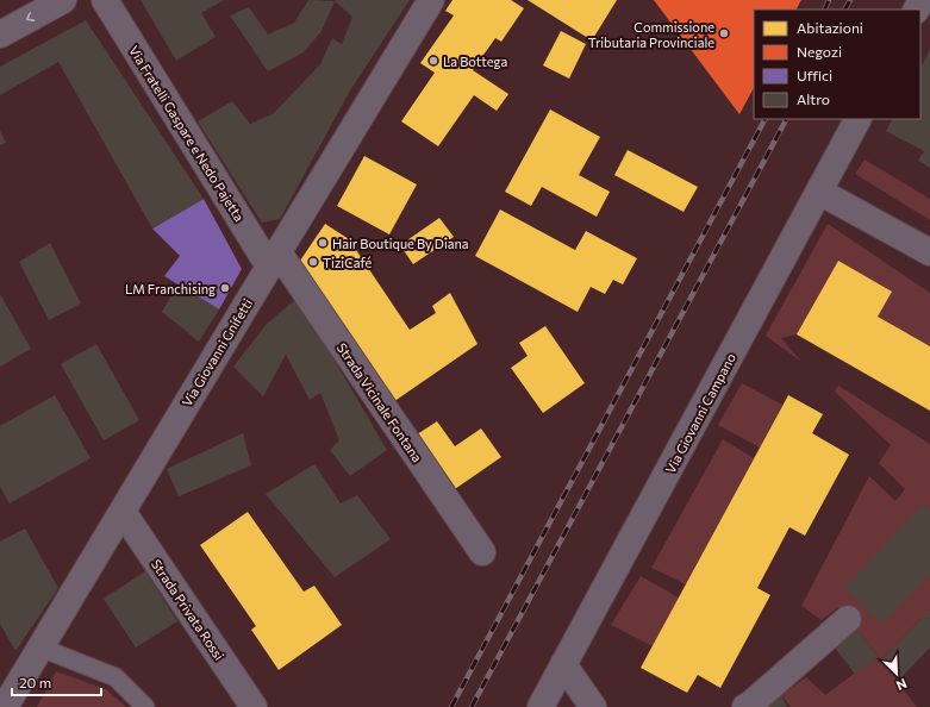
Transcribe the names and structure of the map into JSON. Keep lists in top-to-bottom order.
{
  "streets": {
    "street": [
      "Via Fratelli Gaspare e Nedo Pajetta",
      "Via Giovanni Gnifetti",
      "Strada Vicinale Fontana",
      "Via Giovanni Campano",
      "Strada Privata Rossi"
    ]
  },
  "crossings": [
    ["Via Fratelli Gaspare e Nedo Pajetta", "Via Giovanni Gnifetti"],
    ["Via Fratelli Gaspare e Nedo Pajetta", "Strada Vicinale Fontana"],
    ["Via Giovanni Gnifetti", "Strada Vicinale Fontana"],
    ["Via Giovanni Gnifetti", "Strada Privata Rossi"]
  ],
  "places": [
    "Commissione Tributaria Provinciale",
    "La Bottega",
    "Hair Boutique By Diana",
    "TiziCafé",
    "LM Franchising"
  ],
  "legend": [
    "Abitazioni",
    "Negozi",
    "Uffici",
    "Altro"
  ],
  "scale_bar": "20 m",
  "north": "bottom right"
}
